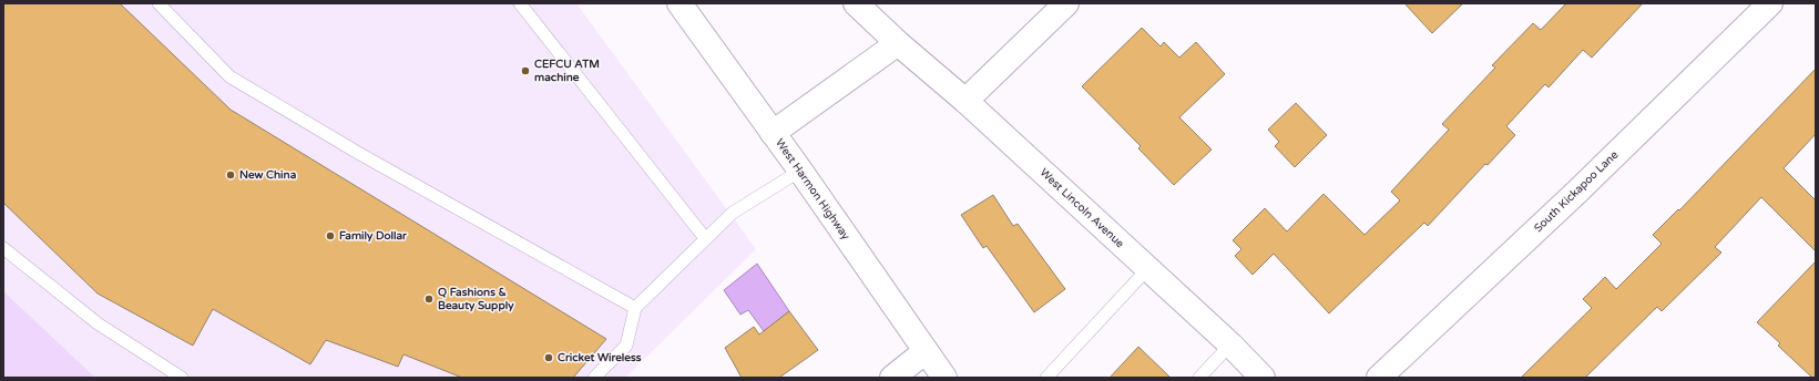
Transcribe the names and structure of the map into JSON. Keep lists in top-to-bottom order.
{
  "streets": {
    "street": ["West Harmon Highway", "South Kickapoo Lane", "West Lincoln Avenue"]
  },
  "places": [
    "CEFCU ATM machine",
    "New China",
    "Family Dollar",
    "Q Fashions & Beauty Supply",
    "Cricket Wireless"
  ]
}
